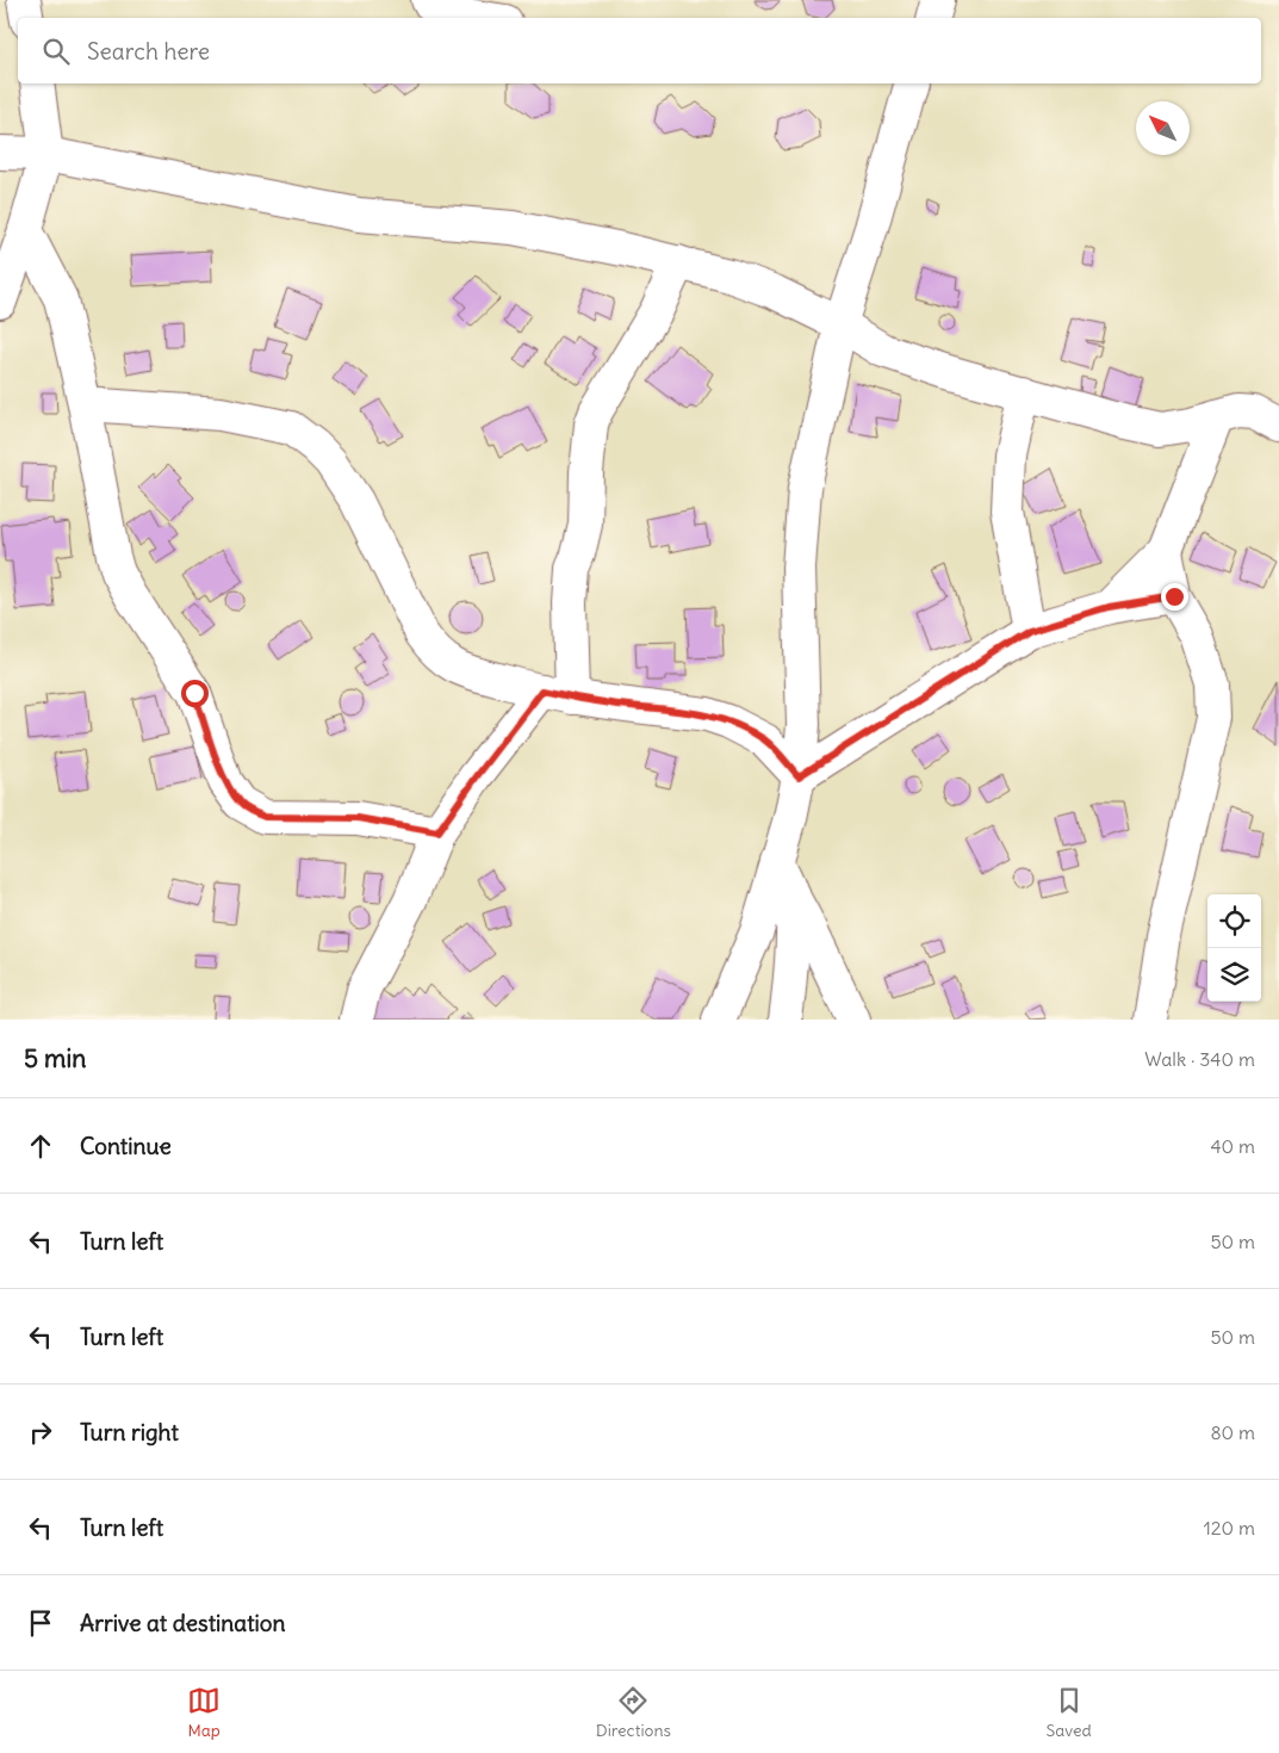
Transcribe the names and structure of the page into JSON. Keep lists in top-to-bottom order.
{
  "north": "top left",
  "page": {
    "search": "Search here",
    "heading": ["5 min", "Walk · 340 m"],
    "list": [
      ["Continue", "40 m"],
      ["Turn left", "50 m"],
      ["Turn left", "50 m"],
      ["Turn right", "80 m"],
      ["Turn left", "120 m"],
      "Arrive at destination"
    ],
    "nav": ["Map", "Directions", "Saved"]
  }
}
